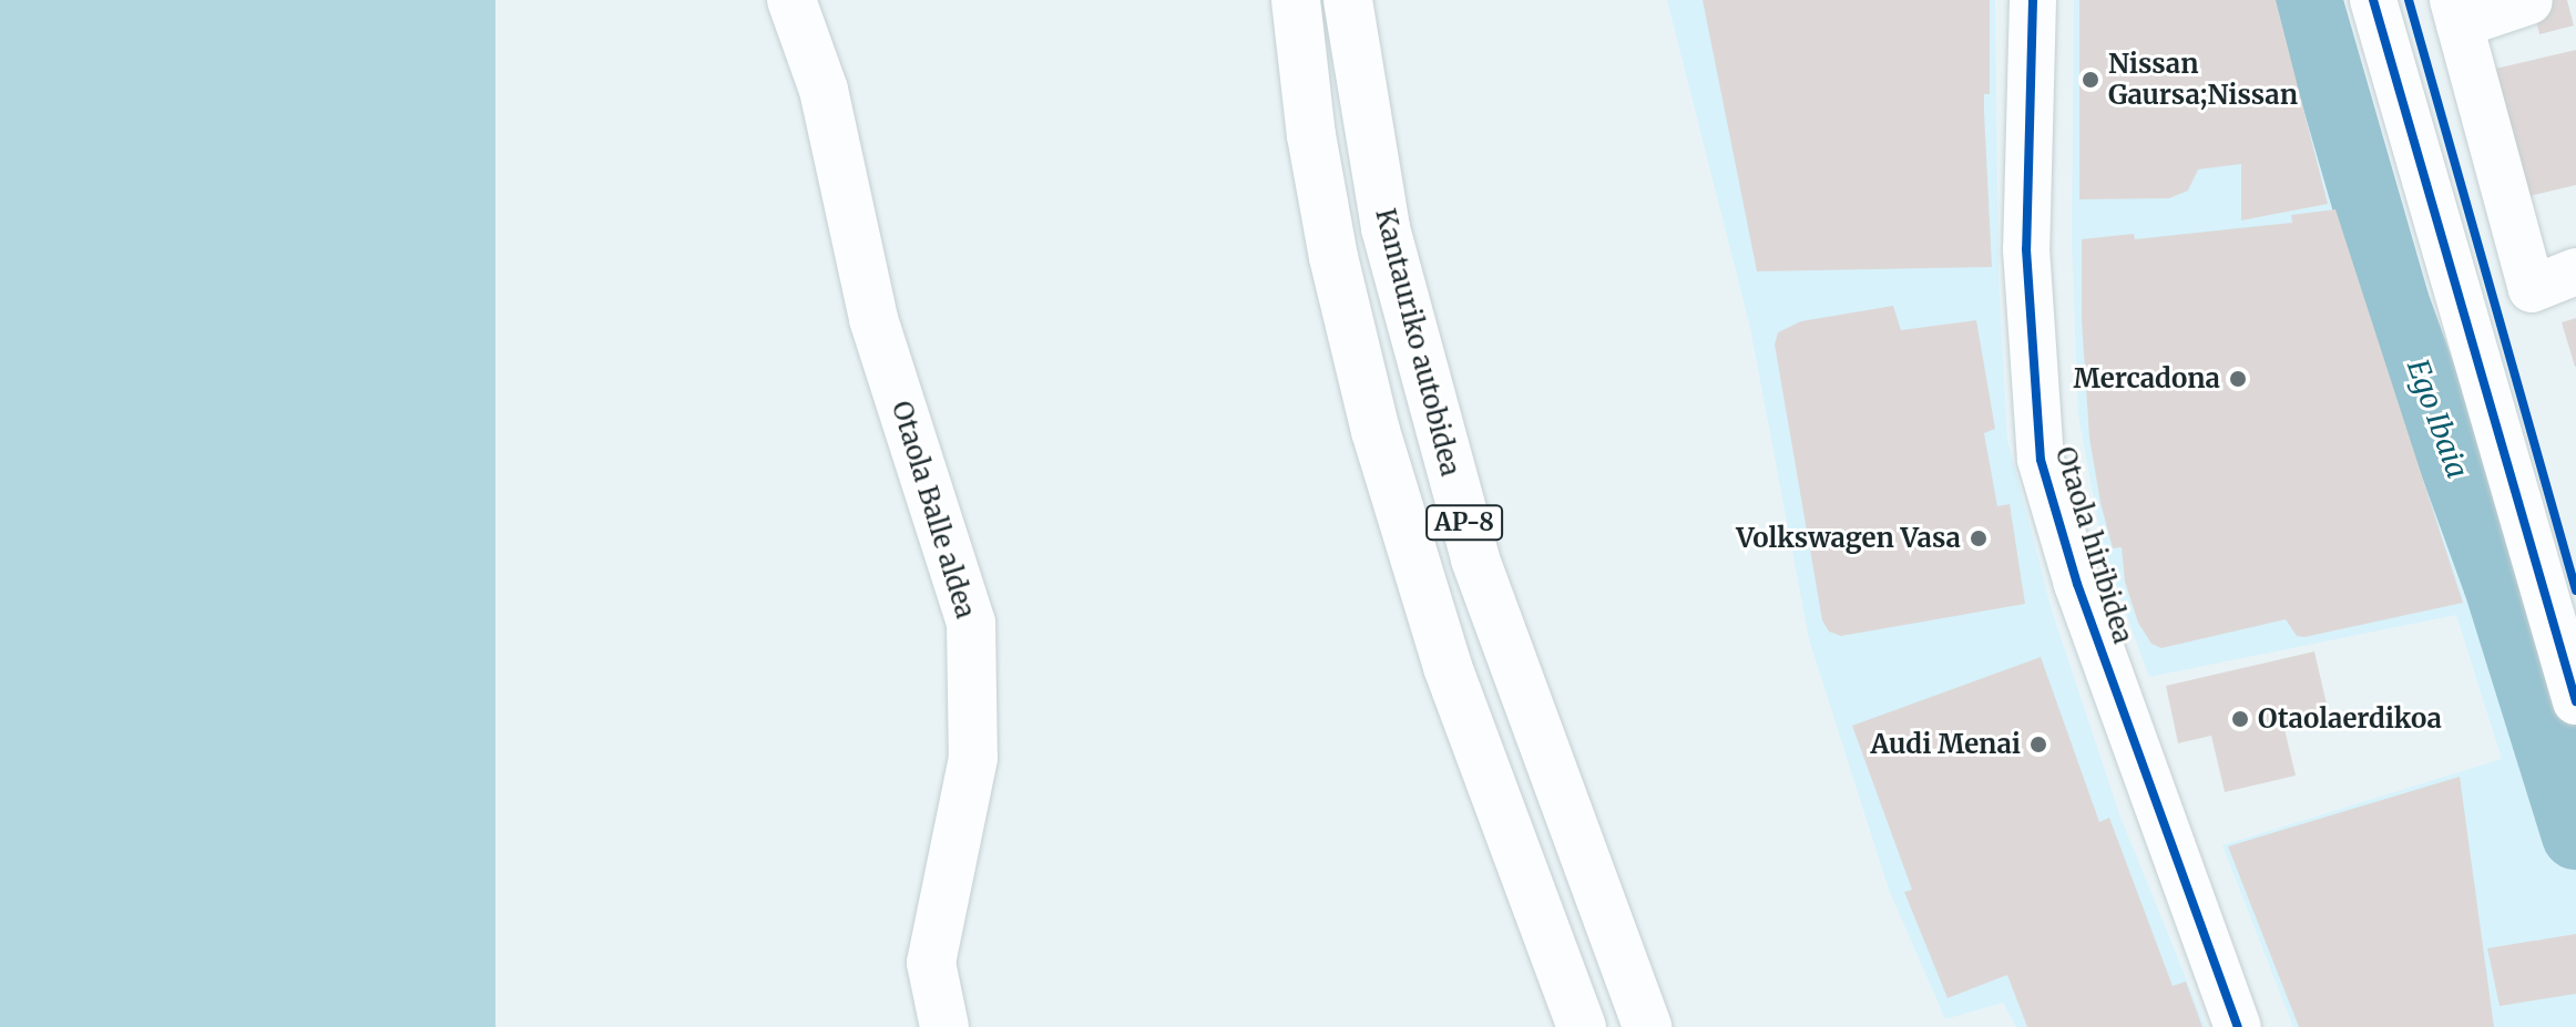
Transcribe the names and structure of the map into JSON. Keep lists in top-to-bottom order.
{
  "streets": {
    "main road": ["Kantauriko autobidea", "Otaola Balle aldea", "AP-8"],
    "street": ["Otaola hiribidea"]
  },
  "water": ["Ego Ibaia"],
  "places": [
    "Nissan Gaursa;Nissan",
    "Mercadona",
    "Volkswagen Vasa",
    "Otaolaerdikoa",
    "Audi Menai"
  ]
}
